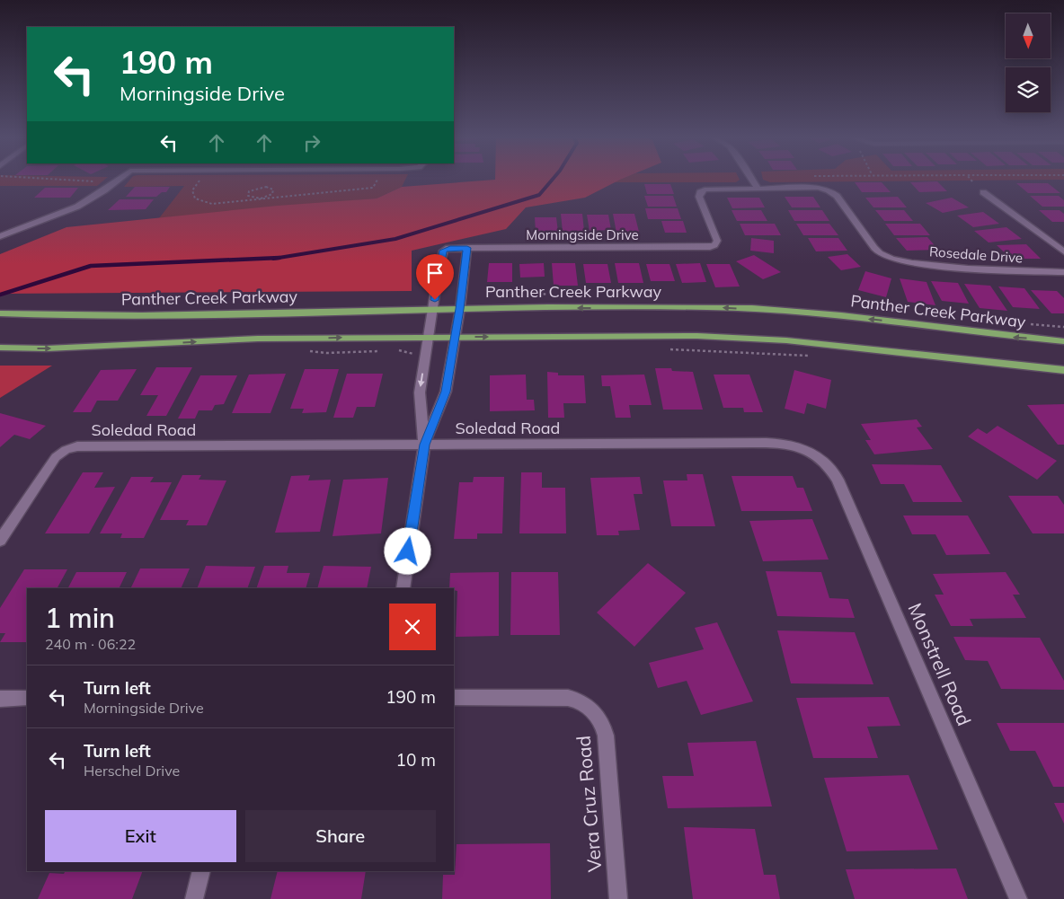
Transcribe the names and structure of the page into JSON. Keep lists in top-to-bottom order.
{
  "streets": {
    "main road": ["Panther Creek Parkway"],
    "street": [
      "Morningside Drive",
      "Rosedale Drive",
      "Soledad Road",
      "Monstrell Road",
      "Vera Cruz Road"
    ]
  },
  "crossings": [
    ["Morningside Drive", "Rosedale Drive"],
    ["Morningside Drive", "Panther Creek Parkway"],
    ["Soledad Road", "Monstrell Road"]
  ],
  "north": "bottom",
  "page": {
    "turn": ["190 m", "Morningside Drive"],
    "heading": ["1 min", "240 m · 06:22"],
    "list": [
      {
        "name": "Turn left",
        "note": "Morningside Drive",
        "value": "190 m"
      },
      {
        "name": "Turn left",
        "note": "Herschel Drive",
        "value": "10 m"
      }
    ],
    "buttons": ["Exit", "Share"]
  }
}
